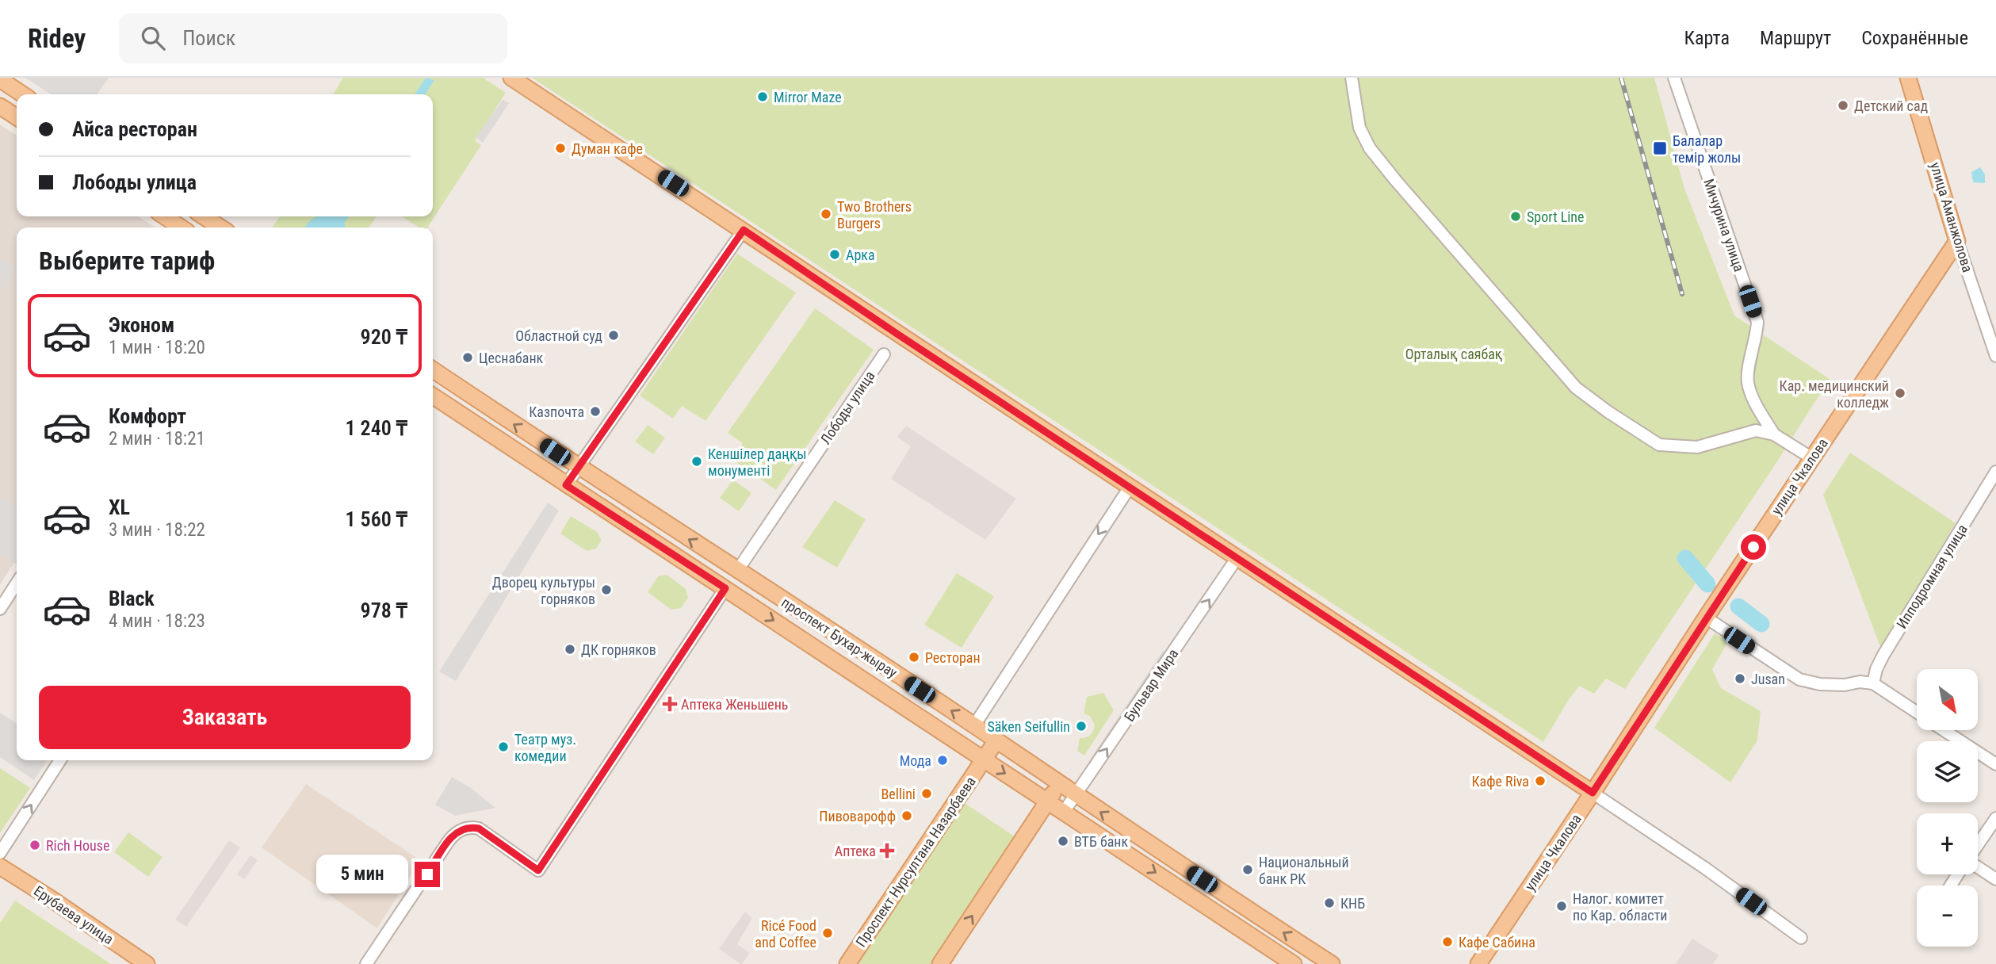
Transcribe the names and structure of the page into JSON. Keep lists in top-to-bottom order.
{
  "streets": {
    "main road": [
      "улица Аманжолова",
      "улица Чкалова",
      "проспект Бухар-жырау",
      "Проспект Нурсултана Назарбаева",
      "Ерубаева улица"
    ],
    "street": [
      "Мичурина улица",
      "Лободы улица",
      "Ипподромная улица",
      "Бульвар Мира"
    ]
  },
  "crossings": [
    ["улица Аманжолова", "улица Чкалова"],
    ["Лободы улица", "проспект Бухар-жырау"],
    ["проспект Бухар-жырау", "Бульвар Мира"],
    ["проспект Бухар-жырау", "Проспект Нурсултана Назарбаева"]
  ],
  "one_way": ["Бульвар Мира"],
  "parks": ["Орталық саябақ"],
  "places": {
    "other": [
      "Mirror Maze",
      "Детский сад",
      "Думан кафе",
      "Two Brothers Burgers",
      "Sport Line",
      "Арка",
      "Областной суд",
      "Цеснабанк",
      "Кар. медицинский колледж",
      "Казпочта",
      "Кеншілер даңқы монументі",
      "Дворец культуры горняков",
      "ДК горняков",
      "Ресторан",
      "Jusan",
      "Säken Seifullin",
      "Театр муз. комедии",
      "Мода",
      "Кафе Riva",
      "Bellini",
      "Пивоварофф",
      "ВТБ банк",
      "Rich House",
      "Национальный банк РК",
      "КНБ",
      "Налог. комитет по Кар. области",
      "Ricé Food and Coffee",
      "Кафе Сабина"
    ],
    "transit": ["Балалар темір жолы"],
    "health": ["Аптека Женьшень", "Аптека"]
  },
  "north": "bottom right",
  "page": {
    "header": "Ridey",
    "search": "Поиск",
    "nav": ["Карта", "Маршрут", "Сохранённые"],
    "banner": ["Айса ресторан", "Лободы улица"],
    "heading": "Выберите тариф",
    "list": [
      {
        "name": "Эконом",
        "note": "1 мин · 18:20",
        "value": "920 ₸"
      },
      {
        "name": "Комфорт",
        "note": "2 мин · 18:21",
        "value": "1 240 ₸"
      },
      {
        "name": "XL",
        "note": "3 мин · 18:22",
        "value": "1 560 ₸"
      },
      {
        "name": "Black",
        "note": "4 мин · 18:23",
        "value": "978 ₸"
      }
    ],
    "map_buttons": ["+", "−"],
    "buttons": "Заказать",
    "bubble": "5 мин"
  }
}
